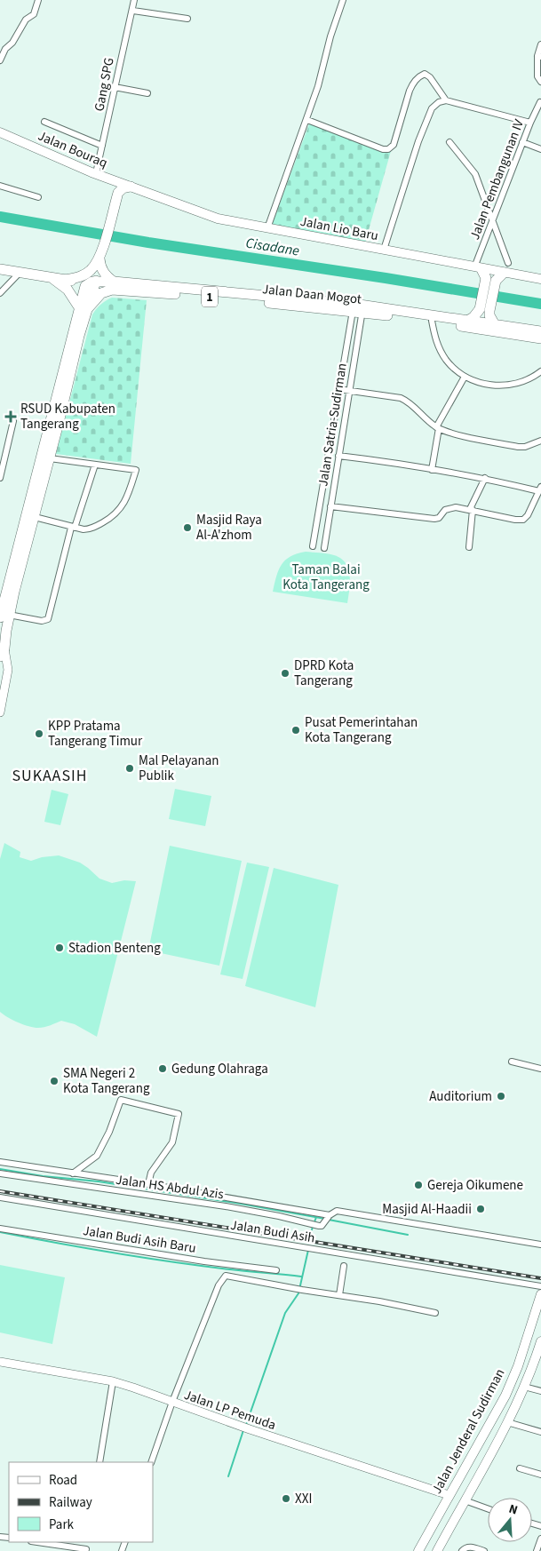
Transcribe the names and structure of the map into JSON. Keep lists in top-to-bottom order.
{
  "streets": {
    "highway": ["Jalan Daan Mogot", "1"],
    "main road": ["Jalan Bouraq", "Jalan Lio Baru", "Jalan Jenderal Sudirman"],
    "street": [
      "Gang SPG",
      "Jalan Pembangunan IV",
      "Jalan Satria-Sudirman",
      "Jalan HS Abdul Azis",
      "Jalan Budi Asih",
      "Jalan Budi Asih Baru",
      "Jalan LP Pemuda"
    ]
  },
  "crossings": [
    ["Gang SPG", "Jalan Bouraq"],
    ["Jalan Bouraq", "Jalan Lio Baru"],
    ["Jalan Pembangunan IV", "Jalan Lio Baru"],
    ["Jalan Daan Mogot", "Jalan Satria-Sudirman"],
    ["Jalan LP Pemuda", "Jalan Jenderal Sudirman"]
  ],
  "districts": ["SUKAASIH"],
  "water": ["Cisadane"],
  "parks": ["Taman Balai Kota Tangerang"],
  "places": {
    "health": ["RSUD Kabupaten Tangerang"],
    "other": [
      "Masjid Raya Al-A'zhom",
      "DPRD Kota Tangerang",
      "Pusat Pemerintahan Kota Tangerang",
      "KPP Pratama Tangerang Timur",
      "Mal Pelayanan Publik",
      "Stadion Benteng",
      "Gedung Olahraga",
      "SMA Negeri 2 Kota Tangerang",
      "Auditorium",
      "Gereja Oikumene",
      "Masjid Al-Haadii",
      "XXI"
    ]
  },
  "legend": ["Road", "Railway", "Park"],
  "north": "top"
}
